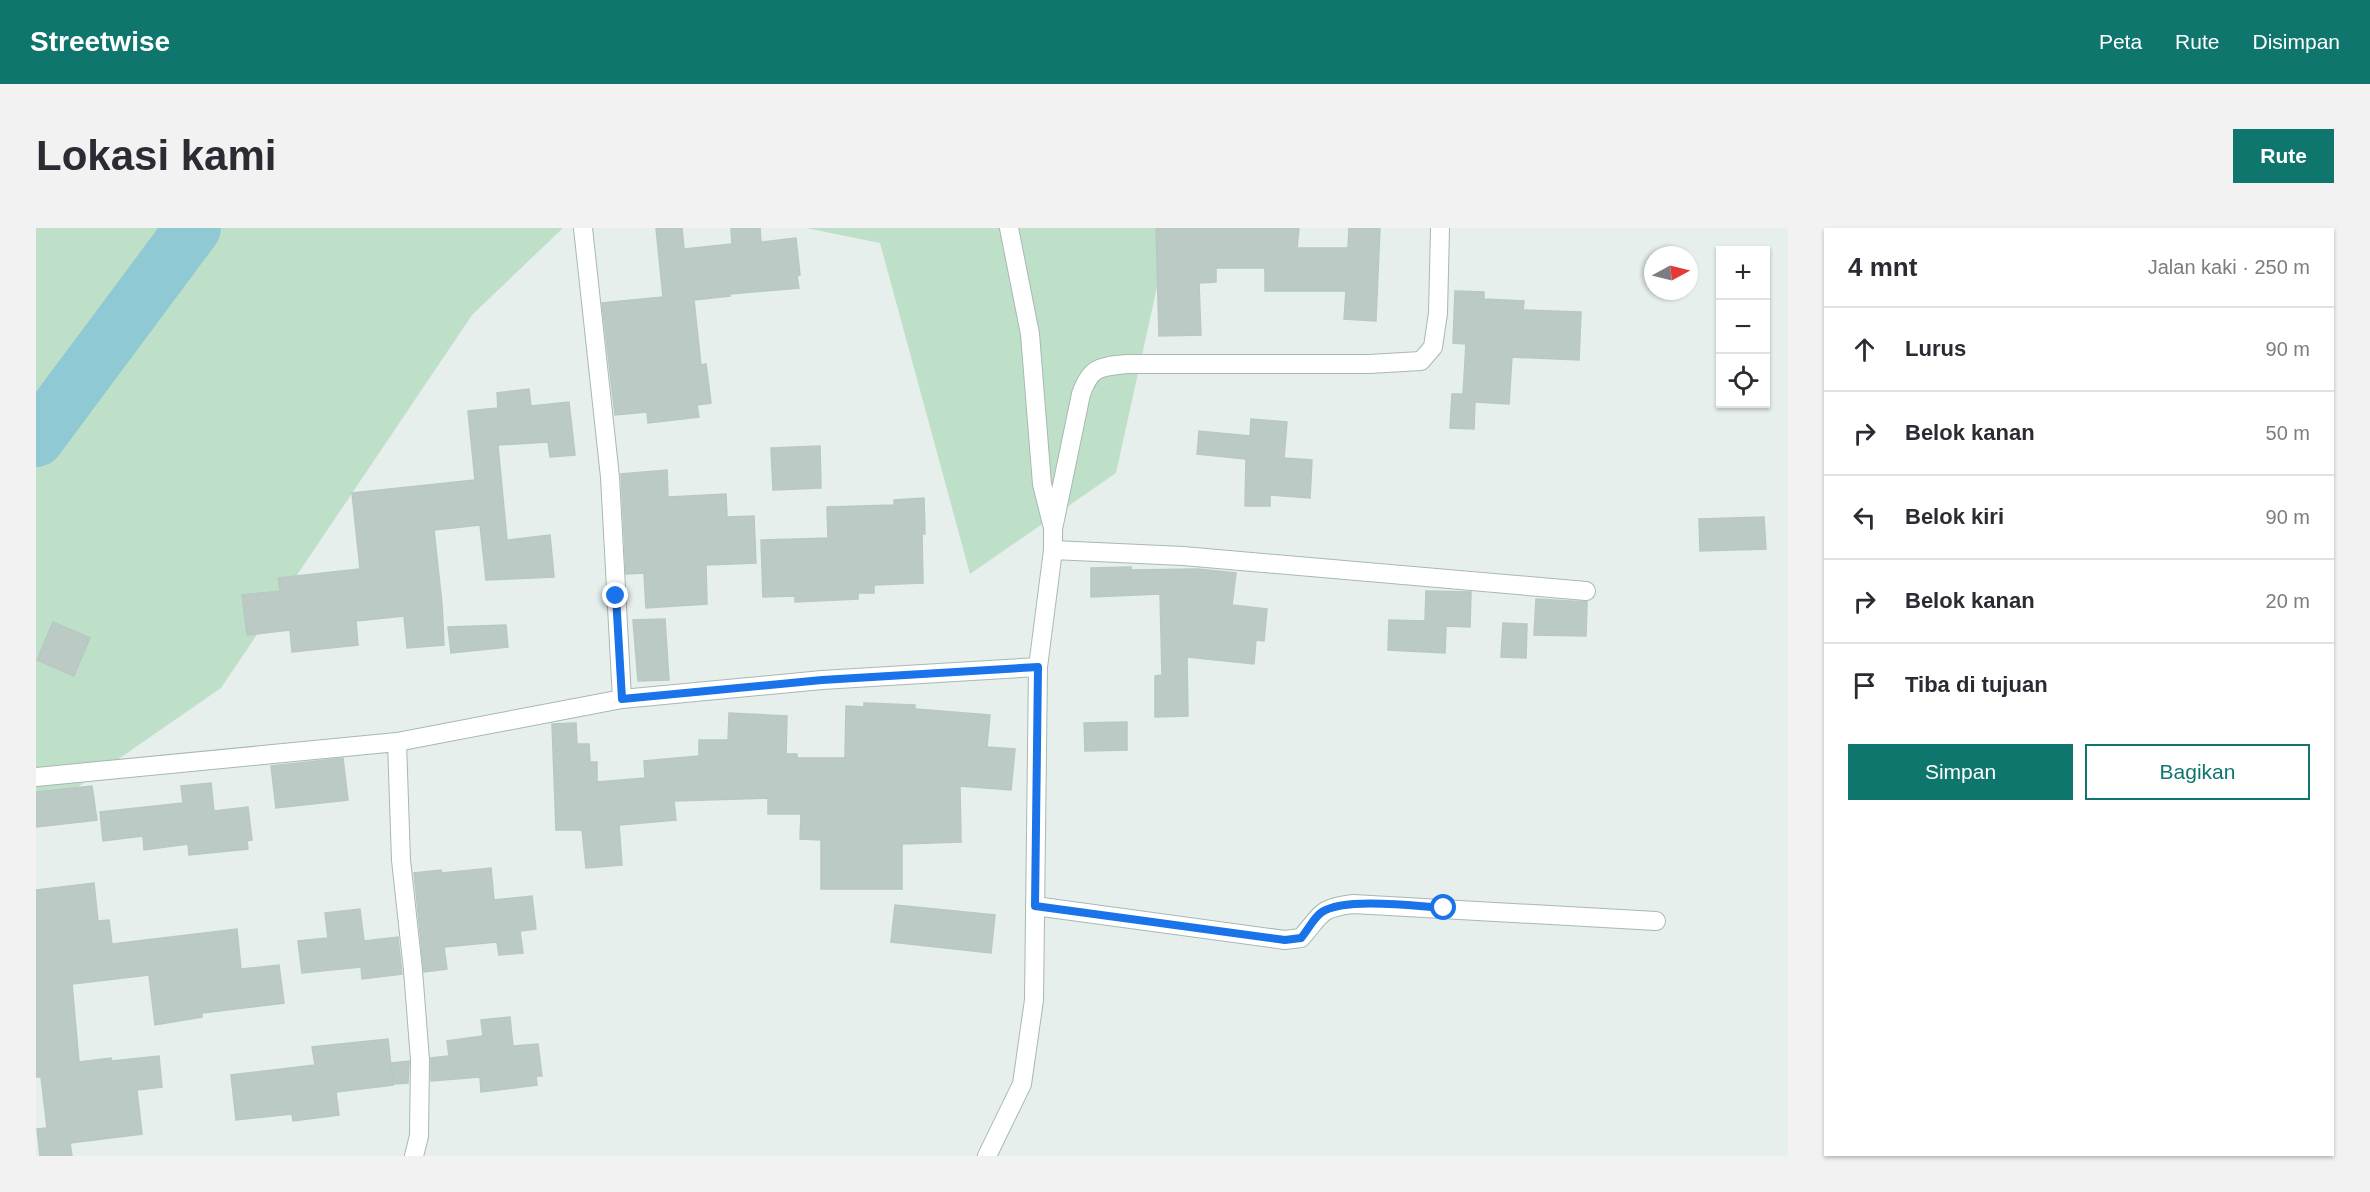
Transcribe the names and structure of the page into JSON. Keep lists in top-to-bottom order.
{
  "north": "right",
  "page": {
    "header": "Streetwise",
    "nav": ["Peta", "Rute", "Disimpan"],
    "buttons": [
      "Rute",
      ["Simpan", "Bagikan"]
    ],
    "title": "Lokasi kami",
    "heading": ["4 mnt", "Jalan kaki · 250 m"],
    "map_buttons": ["+", "−"],
    "list": [
      ["Lurus", "90 m"],
      ["Belok kanan", "50 m"],
      ["Belok kiri", "90 m"],
      ["Belok kanan", "20 m"],
      "Tiba di tujuan"
    ]
  }
}
